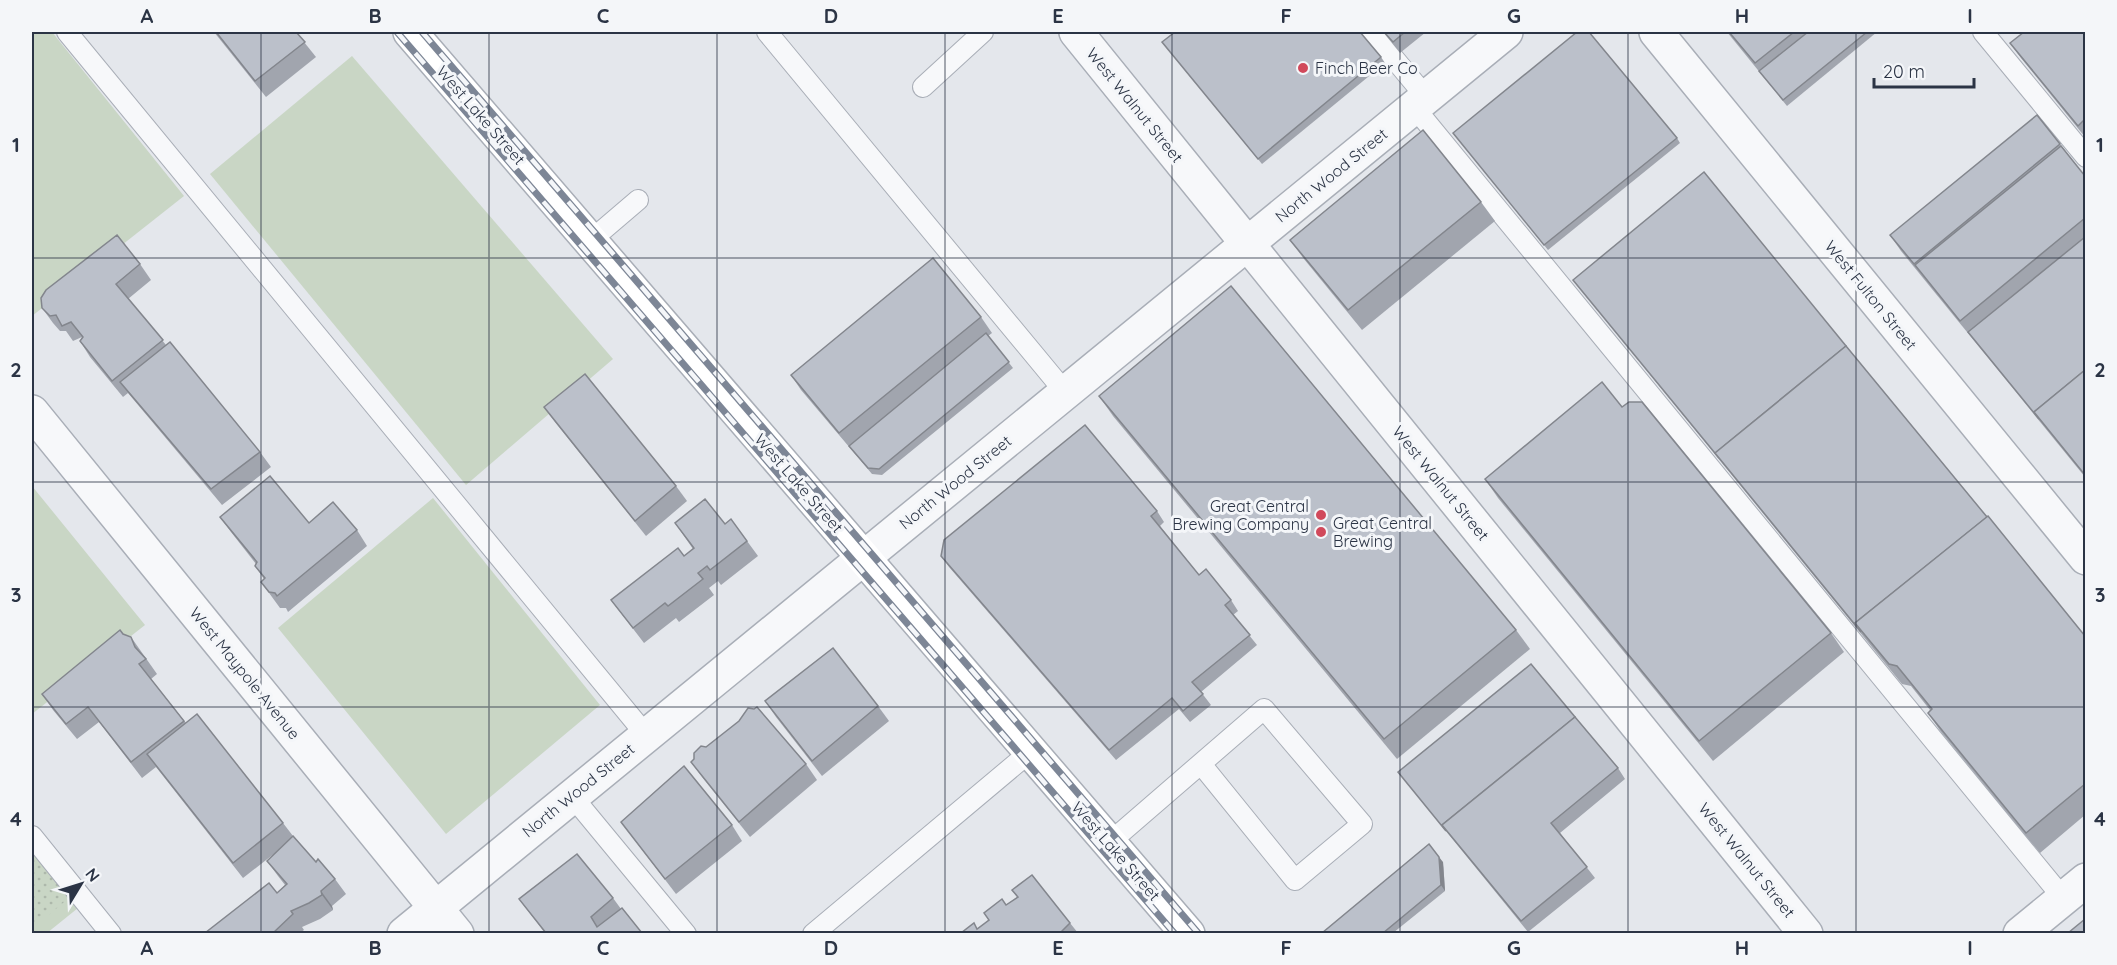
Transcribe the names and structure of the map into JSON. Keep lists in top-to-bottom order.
{
  "streets": {
    "main road": ["West Lake Street"],
    "street": [
      "West Walnut Street",
      "North Wood Street",
      "West Fulton Street",
      "West Maypole Avenue"
    ]
  },
  "crossings": [
    ["West Walnut Street", "North Wood Street"],
    ["West Lake Street", "North Wood Street"],
    ["North Wood Street", "West Maypole Avenue"]
  ],
  "places": ["Finch Beer Co", "Great Central Brewing Company", "Great Central Brewing"],
  "scale_bar": "20 m",
  "north": "top right",
  "grid": {
    "columns": [
      "A",
      "B",
      "C",
      "D",
      "E",
      "F",
      "G",
      "H",
      "I"
    ],
    "rows": [
      "1",
      "2",
      "3",
      "4"
    ]
  }
}
